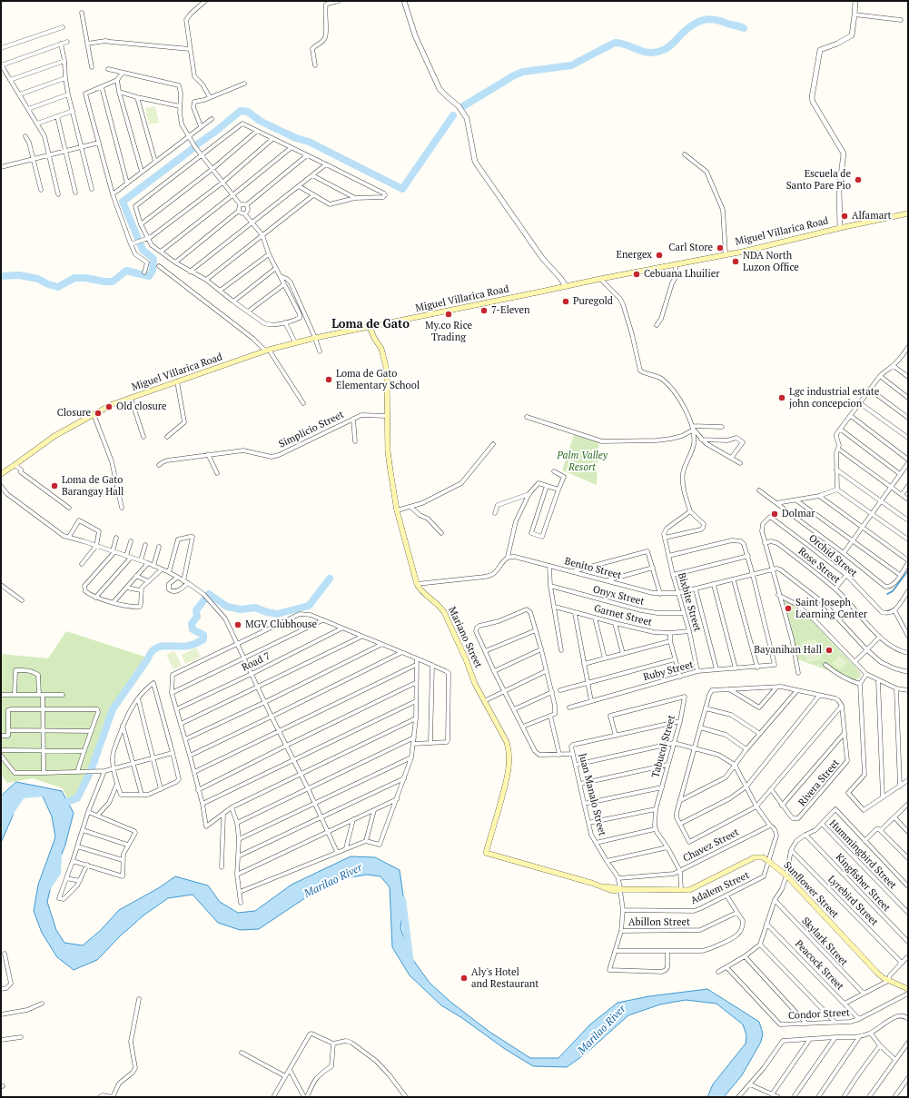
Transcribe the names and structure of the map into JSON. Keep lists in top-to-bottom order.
{
  "streets": {
    "main road": ["Miguel Villarica Road", "Mariano Street", "Sunflower Street"],
    "street": [
      "Simplicio Street",
      "Orchid Street",
      "Rose Street",
      "Benito Street",
      "Onyx Street",
      "Bixbite Street",
      "Garnet Street",
      "Road 7",
      "Ruby Street",
      "Tabucol Street",
      "Rivera Street",
      "Juan Manalo Street",
      "Chavez Street",
      "Hummingbird Street",
      "Kingfisher Street",
      "Adalem Street",
      "Lyrebird Street",
      "Abillon Street",
      "Skylark Street",
      "Peacock Street",
      "Condor Street"
    ]
  },
  "crossings": [
    ["Miguel Villarica Road", "Mariano Street"],
    ["Simplicio Street", "Mariano Street"],
    ["Orchid Street", "Rose Street"],
    ["Benito Street", "Bixbite Street"],
    ["Benito Street", "Ruby Street"],
    ["Onyx Street", "Bixbite Street"],
    ["Bixbite Street", "Garnet Street"],
    ["Bixbite Street", "Ruby Street"],
    ["Mariano Street", "Sunflower Street"],
    ["Tabucol Street", "Juan Manalo Street"],
    ["Juan Manalo Street", "Chavez Street"],
    ["Juan Manalo Street", "Adalem Street"],
    ["Juan Manalo Street", "Sunflower Street"],
    ["Juan Manalo Street", "Abillon Street"],
    ["Adalem Street", "Sunflower Street"],
    ["Sunflower Street", "Condor Street"],
    ["Peacock Street", "Condor Street"]
  ],
  "districts": ["Loma de Gato"],
  "water": ["Marilao River"],
  "parks": ["Palm Valley Resort"],
  "places": [
    "Escuela de Santo Pare Pio",
    "Alfamart",
    "Carl Store",
    "Energex",
    "NDA North Luzon Office",
    "Cebuana Lhuilier",
    "Puregold",
    "7-Eleven",
    "My.co Rice Trading",
    "Loma de Gato Elementary School",
    "Lgc industrial estate john concepcion",
    "Old closure",
    "Closure",
    "Loma de Gato Barangay Hall",
    "Dolmar",
    "Saint Joseph Learning Center",
    "MGV Clubhouse",
    "Bayanihan Hall",
    "Aly's Hotel and Restaurant"
  ]
}
